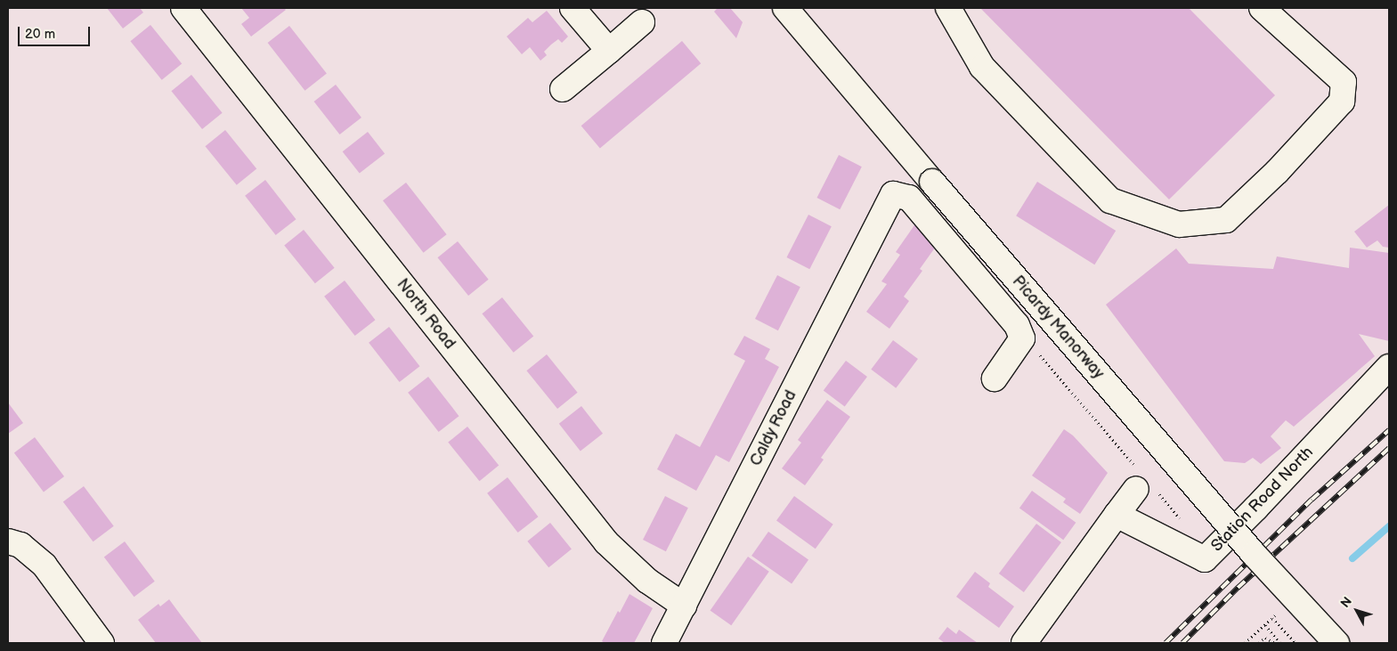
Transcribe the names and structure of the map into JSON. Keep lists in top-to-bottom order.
{
  "streets": {
    "street": [
      "North Road",
      "Picardy Manorway",
      "Caldy Road",
      "Station Road North"
    ]
  },
  "crossings": [
    ["North Road", "Caldy Road"]
  ],
  "scale_bar": "20 m",
  "north": "top left"
}
